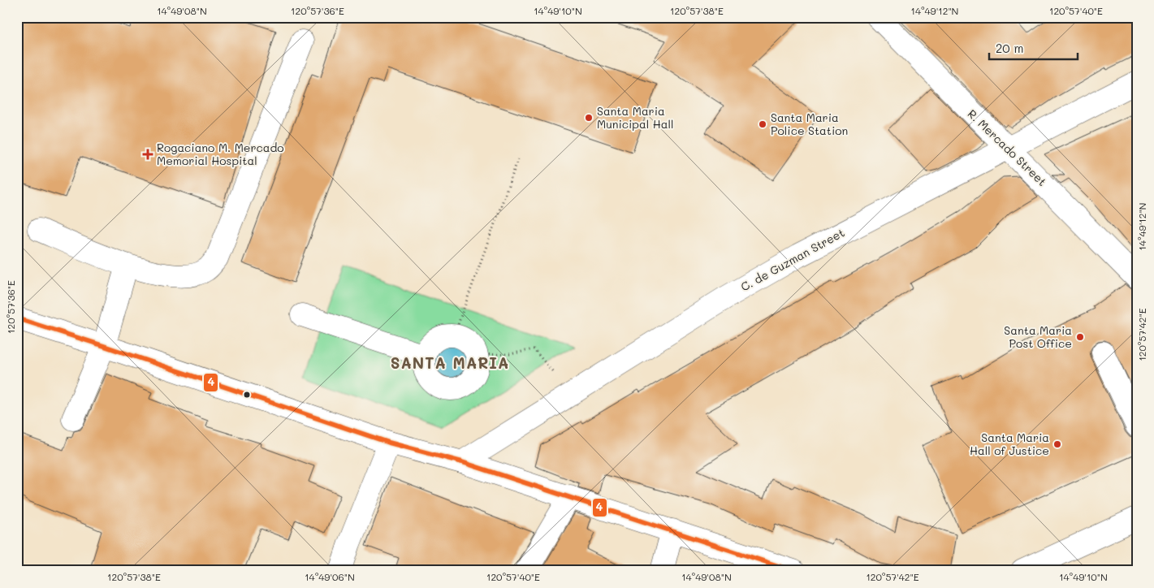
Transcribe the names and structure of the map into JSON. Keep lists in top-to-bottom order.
{
  "streets": {
    "main road": ["R. Mercado Street", "C. de Guzman Street"]
  },
  "crossings": [
    ["R. Mercado Street", "C. de Guzman Street"]
  ],
  "districts": ["SANTA MARIA"],
  "places": {
    "other": [
      "Santa Maria Municipal Hall",
      "Santa Maria Police Station",
      "Santa Maria Post Office",
      "Santa Maria Hall of Justice"
    ],
    "health": ["Rogaciano M. Mercado Memorial Hospital"]
  },
  "lines": ["transit line 4"],
  "scale_bar": "20 m",
  "coordinates": [
    "14°49'08\"N",
    "120°57'36\"E",
    "14°49'10\"N",
    "120°57'38\"E",
    "14°49'12\"N",
    "120°57'40\"E",
    "120°57'42\"E",
    "14°49'06\"N"
  ]
}
